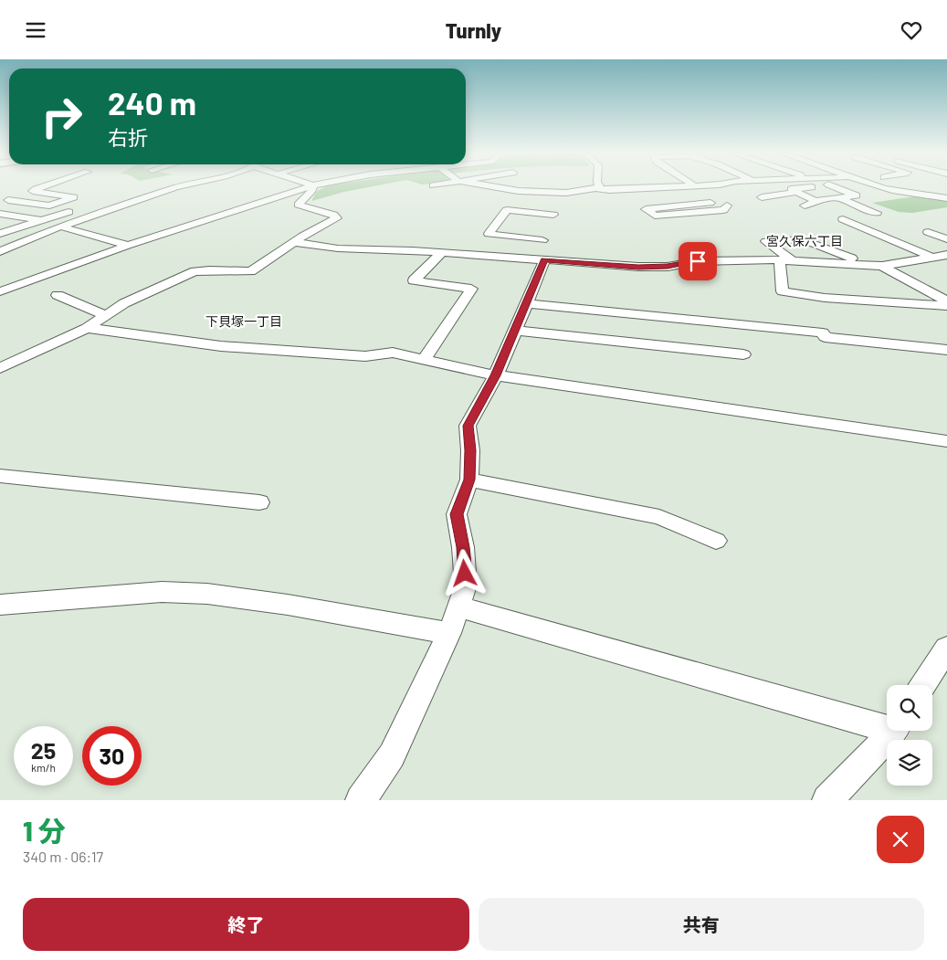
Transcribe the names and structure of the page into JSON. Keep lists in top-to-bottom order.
{
  "districts": ["宮久保六丁目", "下貝塚一丁目"],
  "page": {
    "header": "Turnly",
    "turn": ["240 m", "右折"],
    "speed": "25 km/h",
    "limit": "30",
    "heading": ["1 分", "340 m · 06:17"],
    "buttons": ["終了", "共有"]
  }
}
